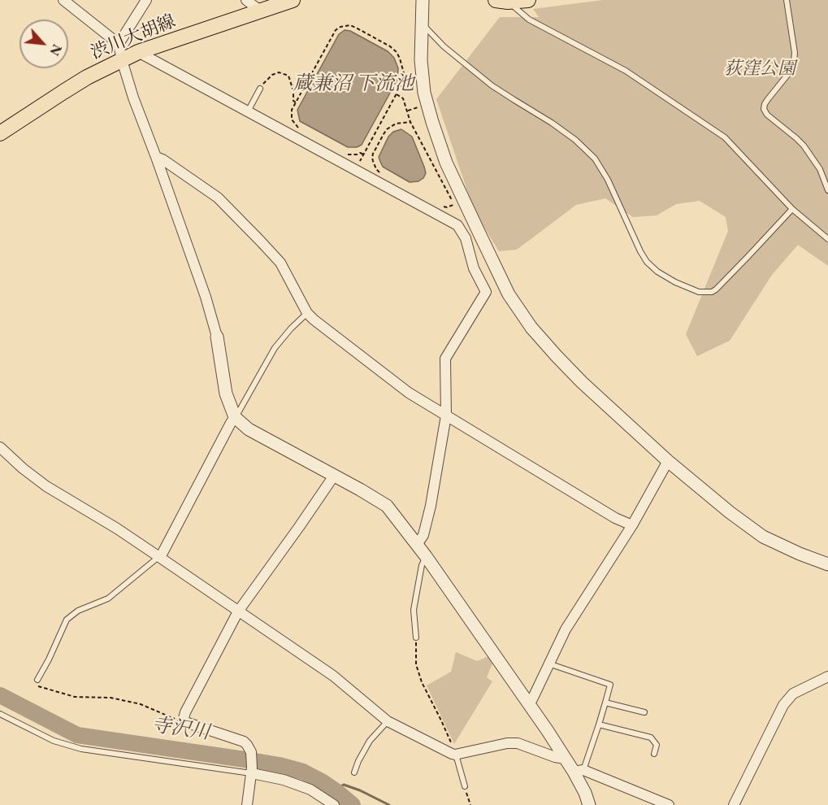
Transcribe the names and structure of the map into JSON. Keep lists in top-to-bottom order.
{
  "streets": {
    "main road": ["渋川大胡線"]
  },
  "water": ["蔵兼沼 下流池", "寺沢川"],
  "parks": ["荻窪公園"],
  "north": "bottom right"
}
